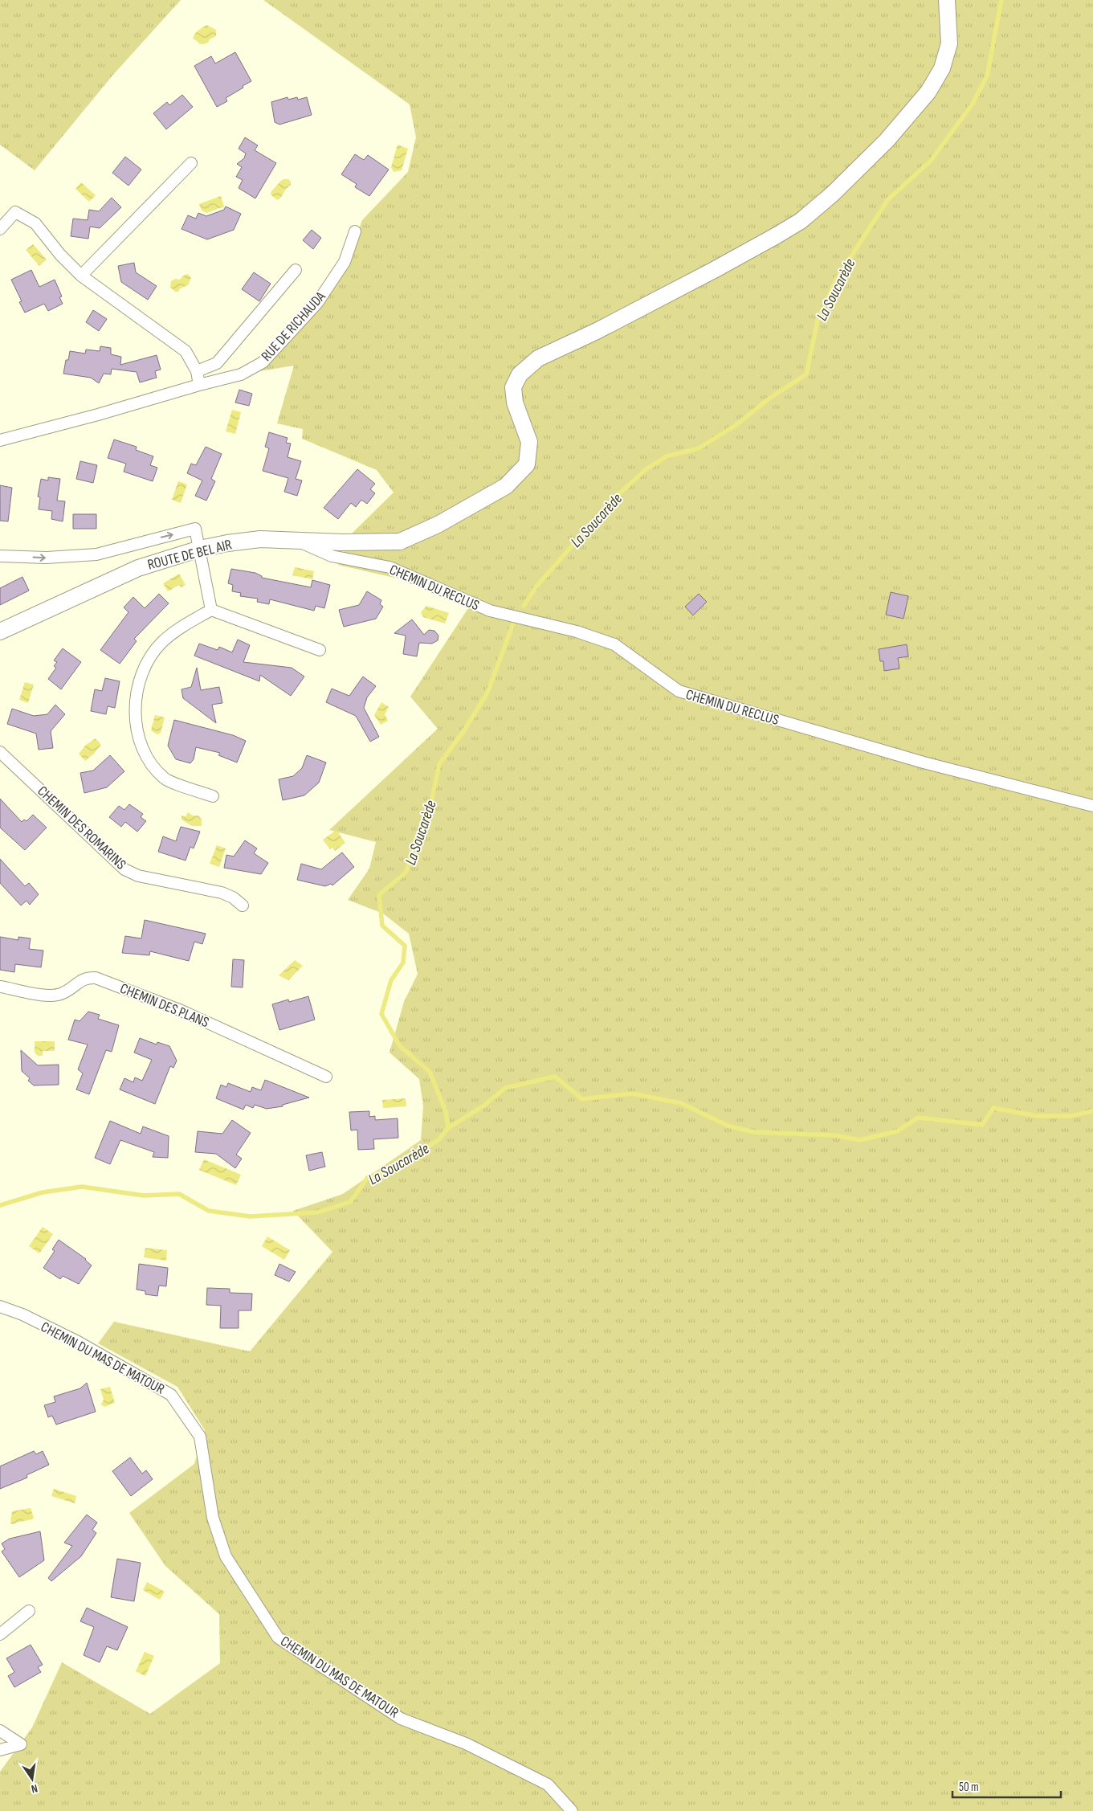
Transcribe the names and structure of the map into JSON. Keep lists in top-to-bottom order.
{
  "streets": {
    "street": [
      "RUE DE RICHAUDA",
      "ROUTE DE BEL AIR",
      "CHEMIN DU RECLUS",
      "CHEMIN DES ROMARINS",
      "CHEMIN DES PLANS",
      "CHEMIN DU MAS DE MATOUR"
    ]
  },
  "crossings": [
    ["ROUTE DE BEL AIR", "CHEMIN DU RECLUS"]
  ],
  "water": ["La Soucarède"],
  "scale_bar": "50 m",
  "north": "bottom"
}
